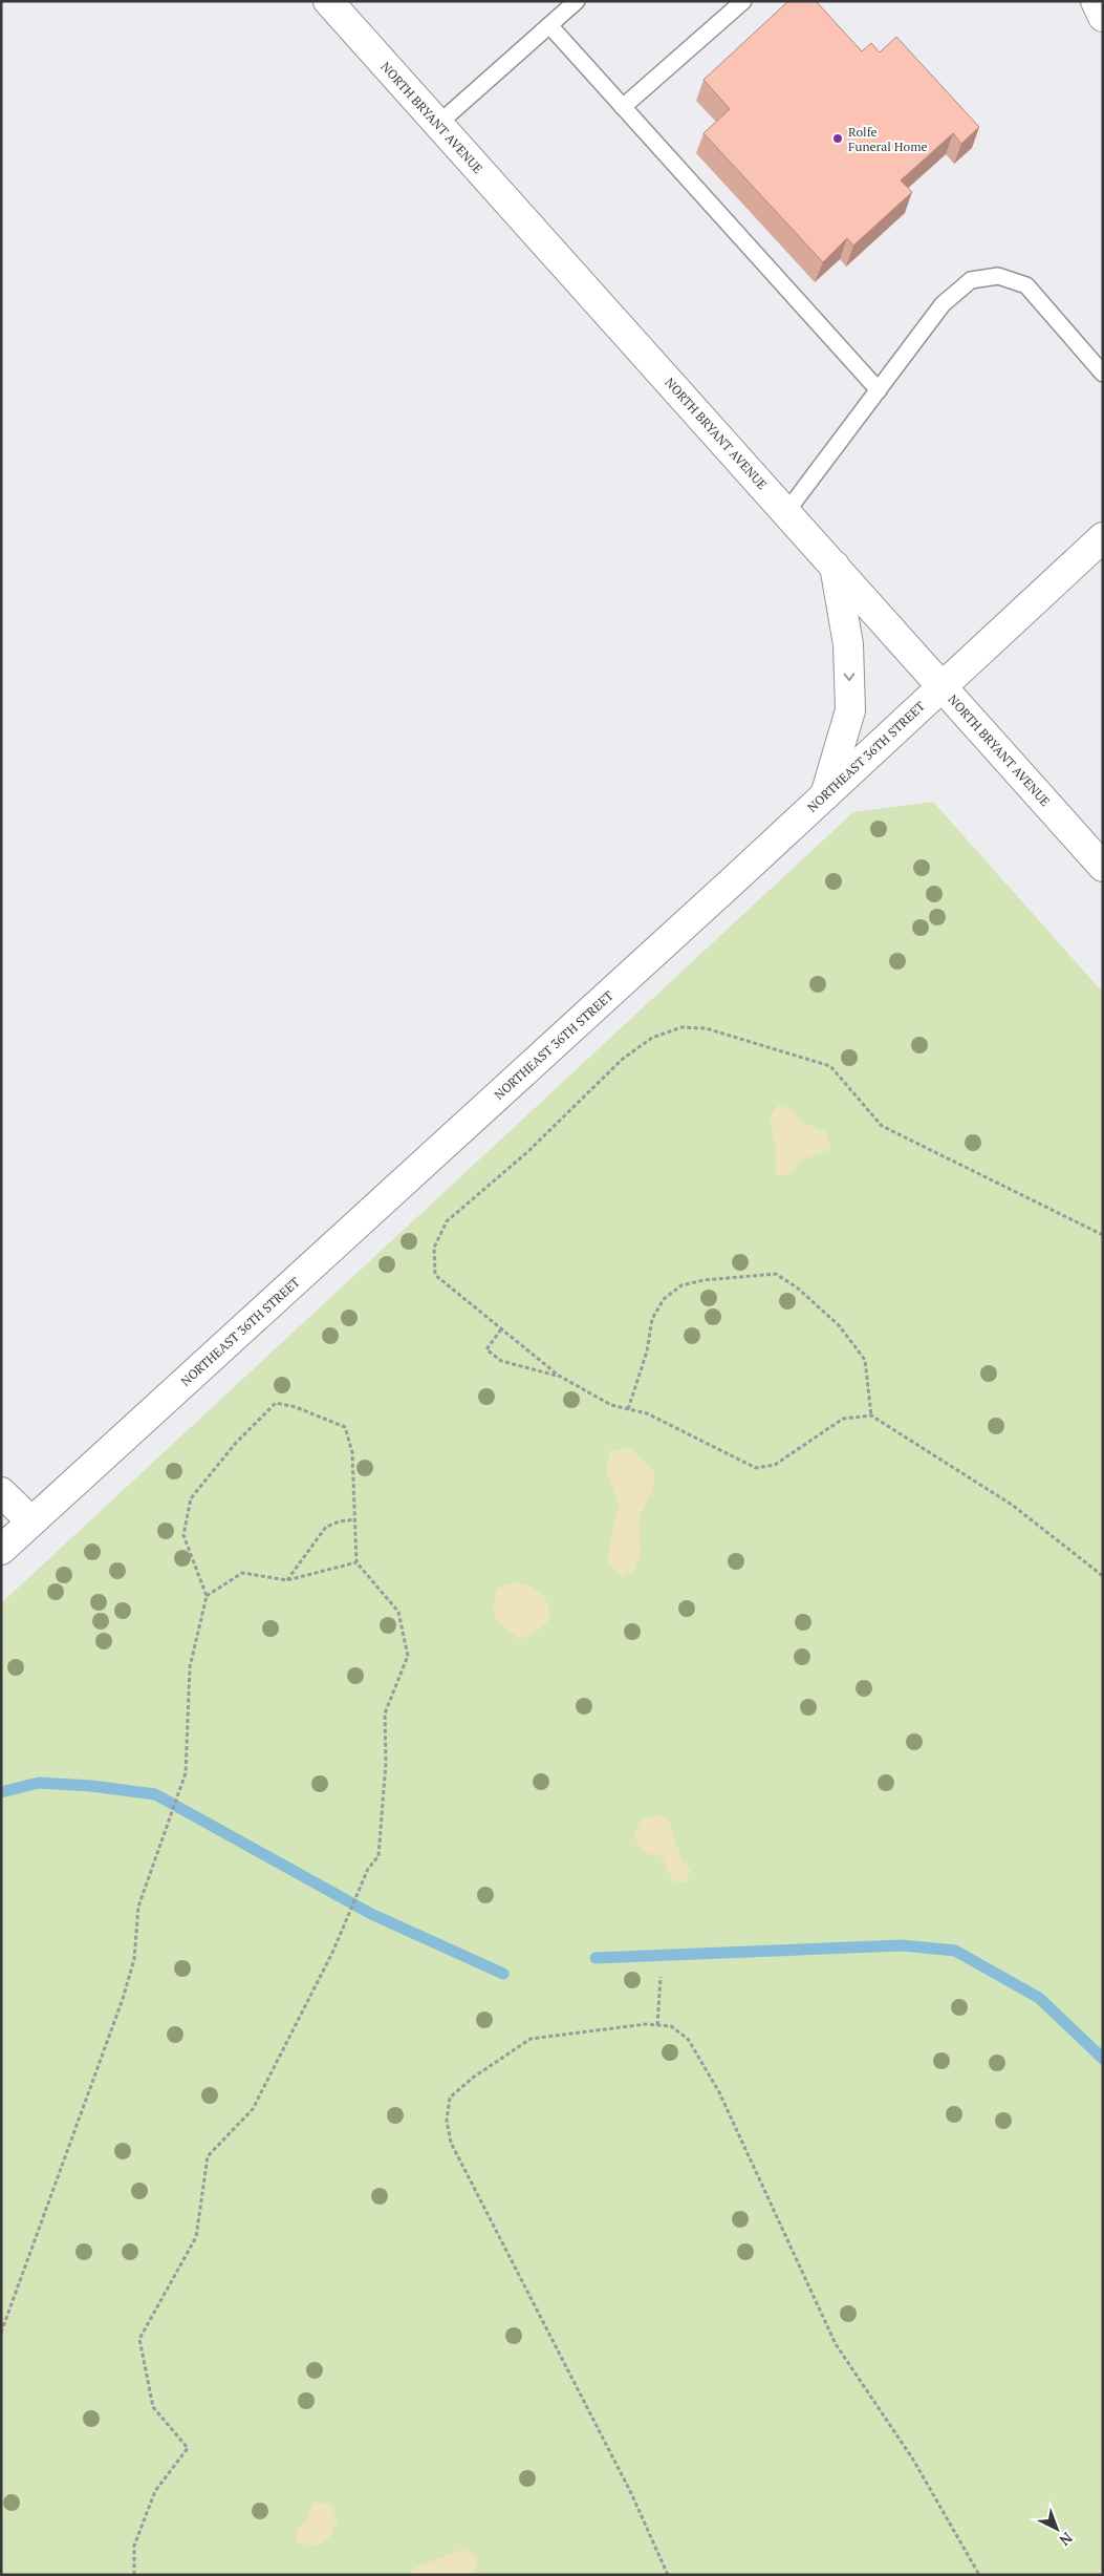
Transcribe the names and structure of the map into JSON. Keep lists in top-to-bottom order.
{
  "streets": {
    "main road": ["NORTH BRYANT AVENUE", "NORTHEAST 36TH STREET"]
  },
  "crossings": [
    ["NORTH BRYANT AVENUE", "NORTHEAST 36TH STREET"]
  ],
  "places": ["Rolfe Funeral Home"],
  "north": "bottom right"
}
